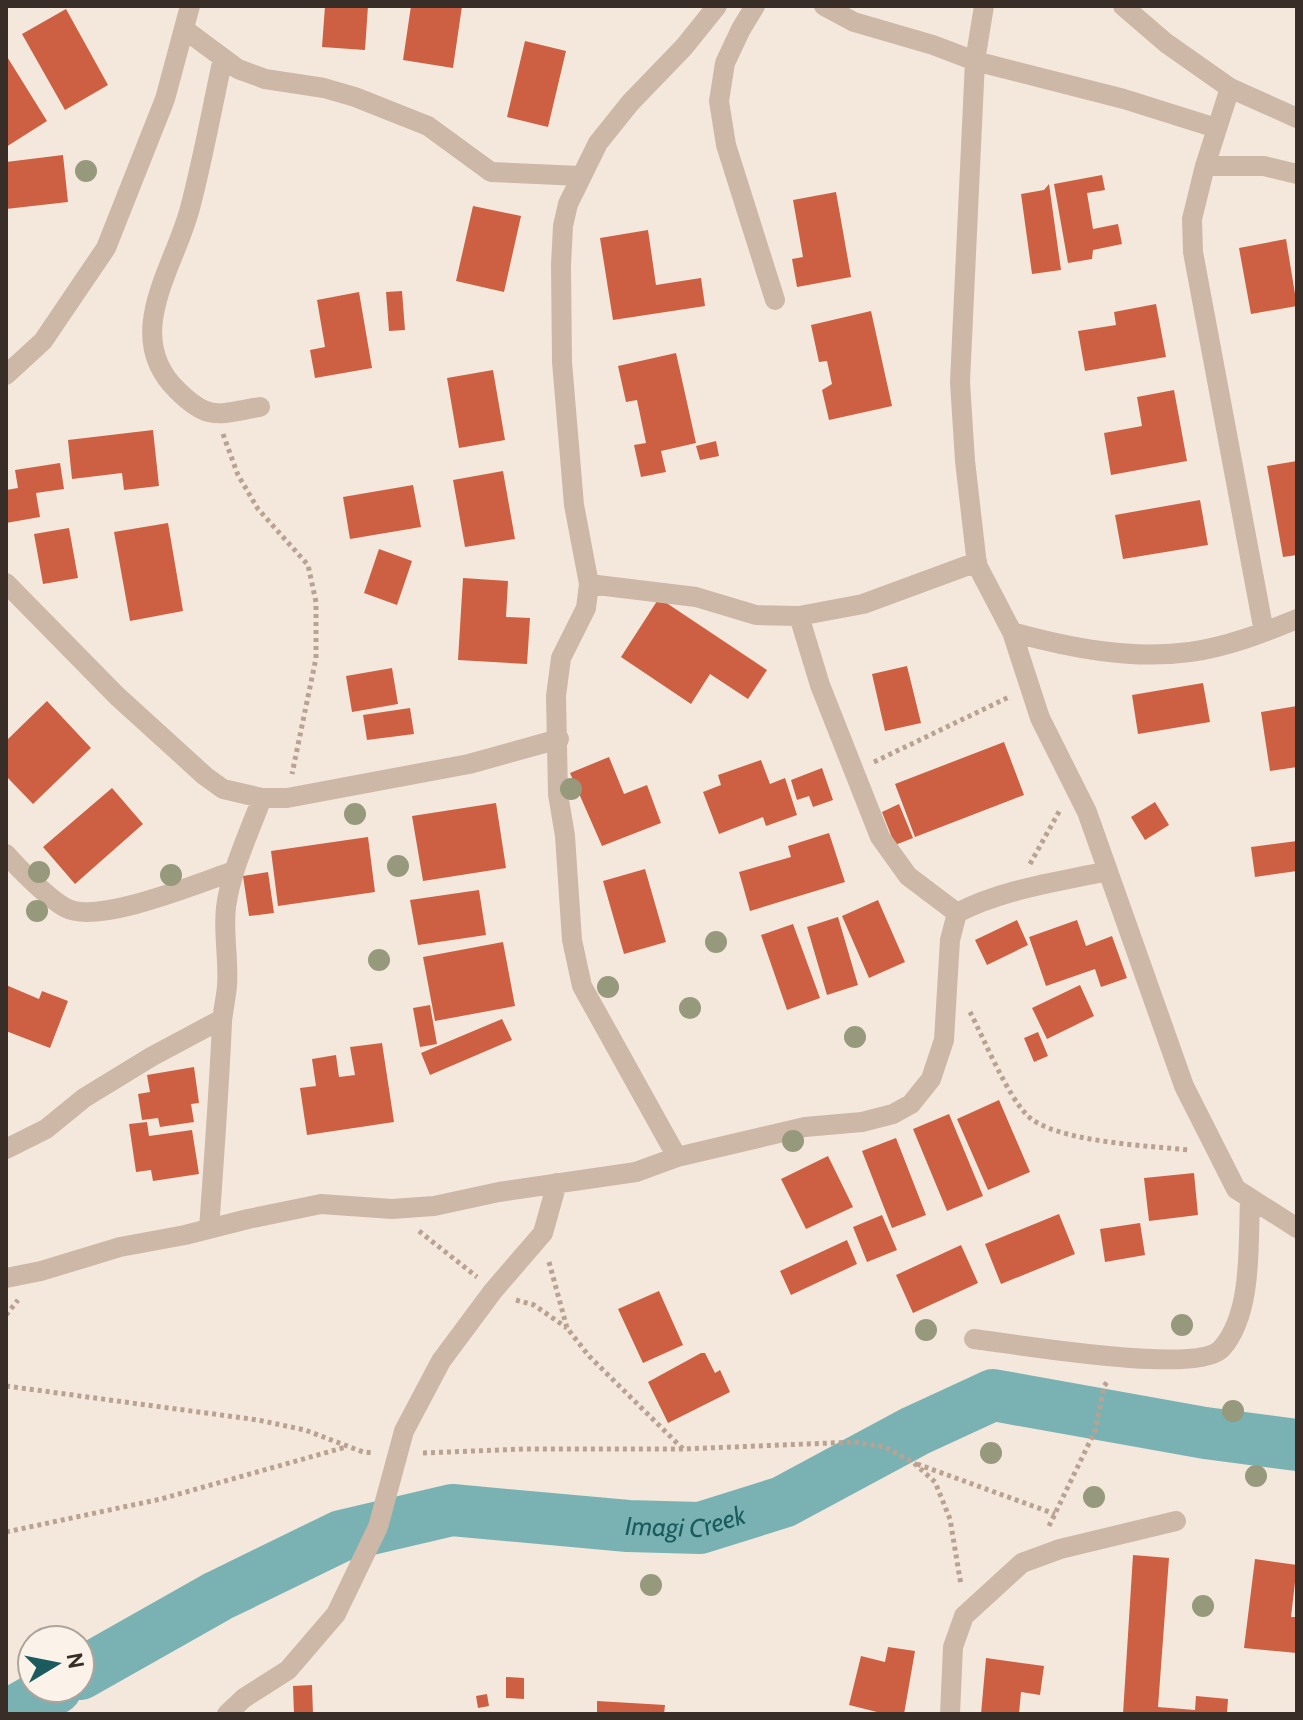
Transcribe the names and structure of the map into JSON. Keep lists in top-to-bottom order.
{
  "water": ["Imagi Creek"],
  "north": "right"
}
